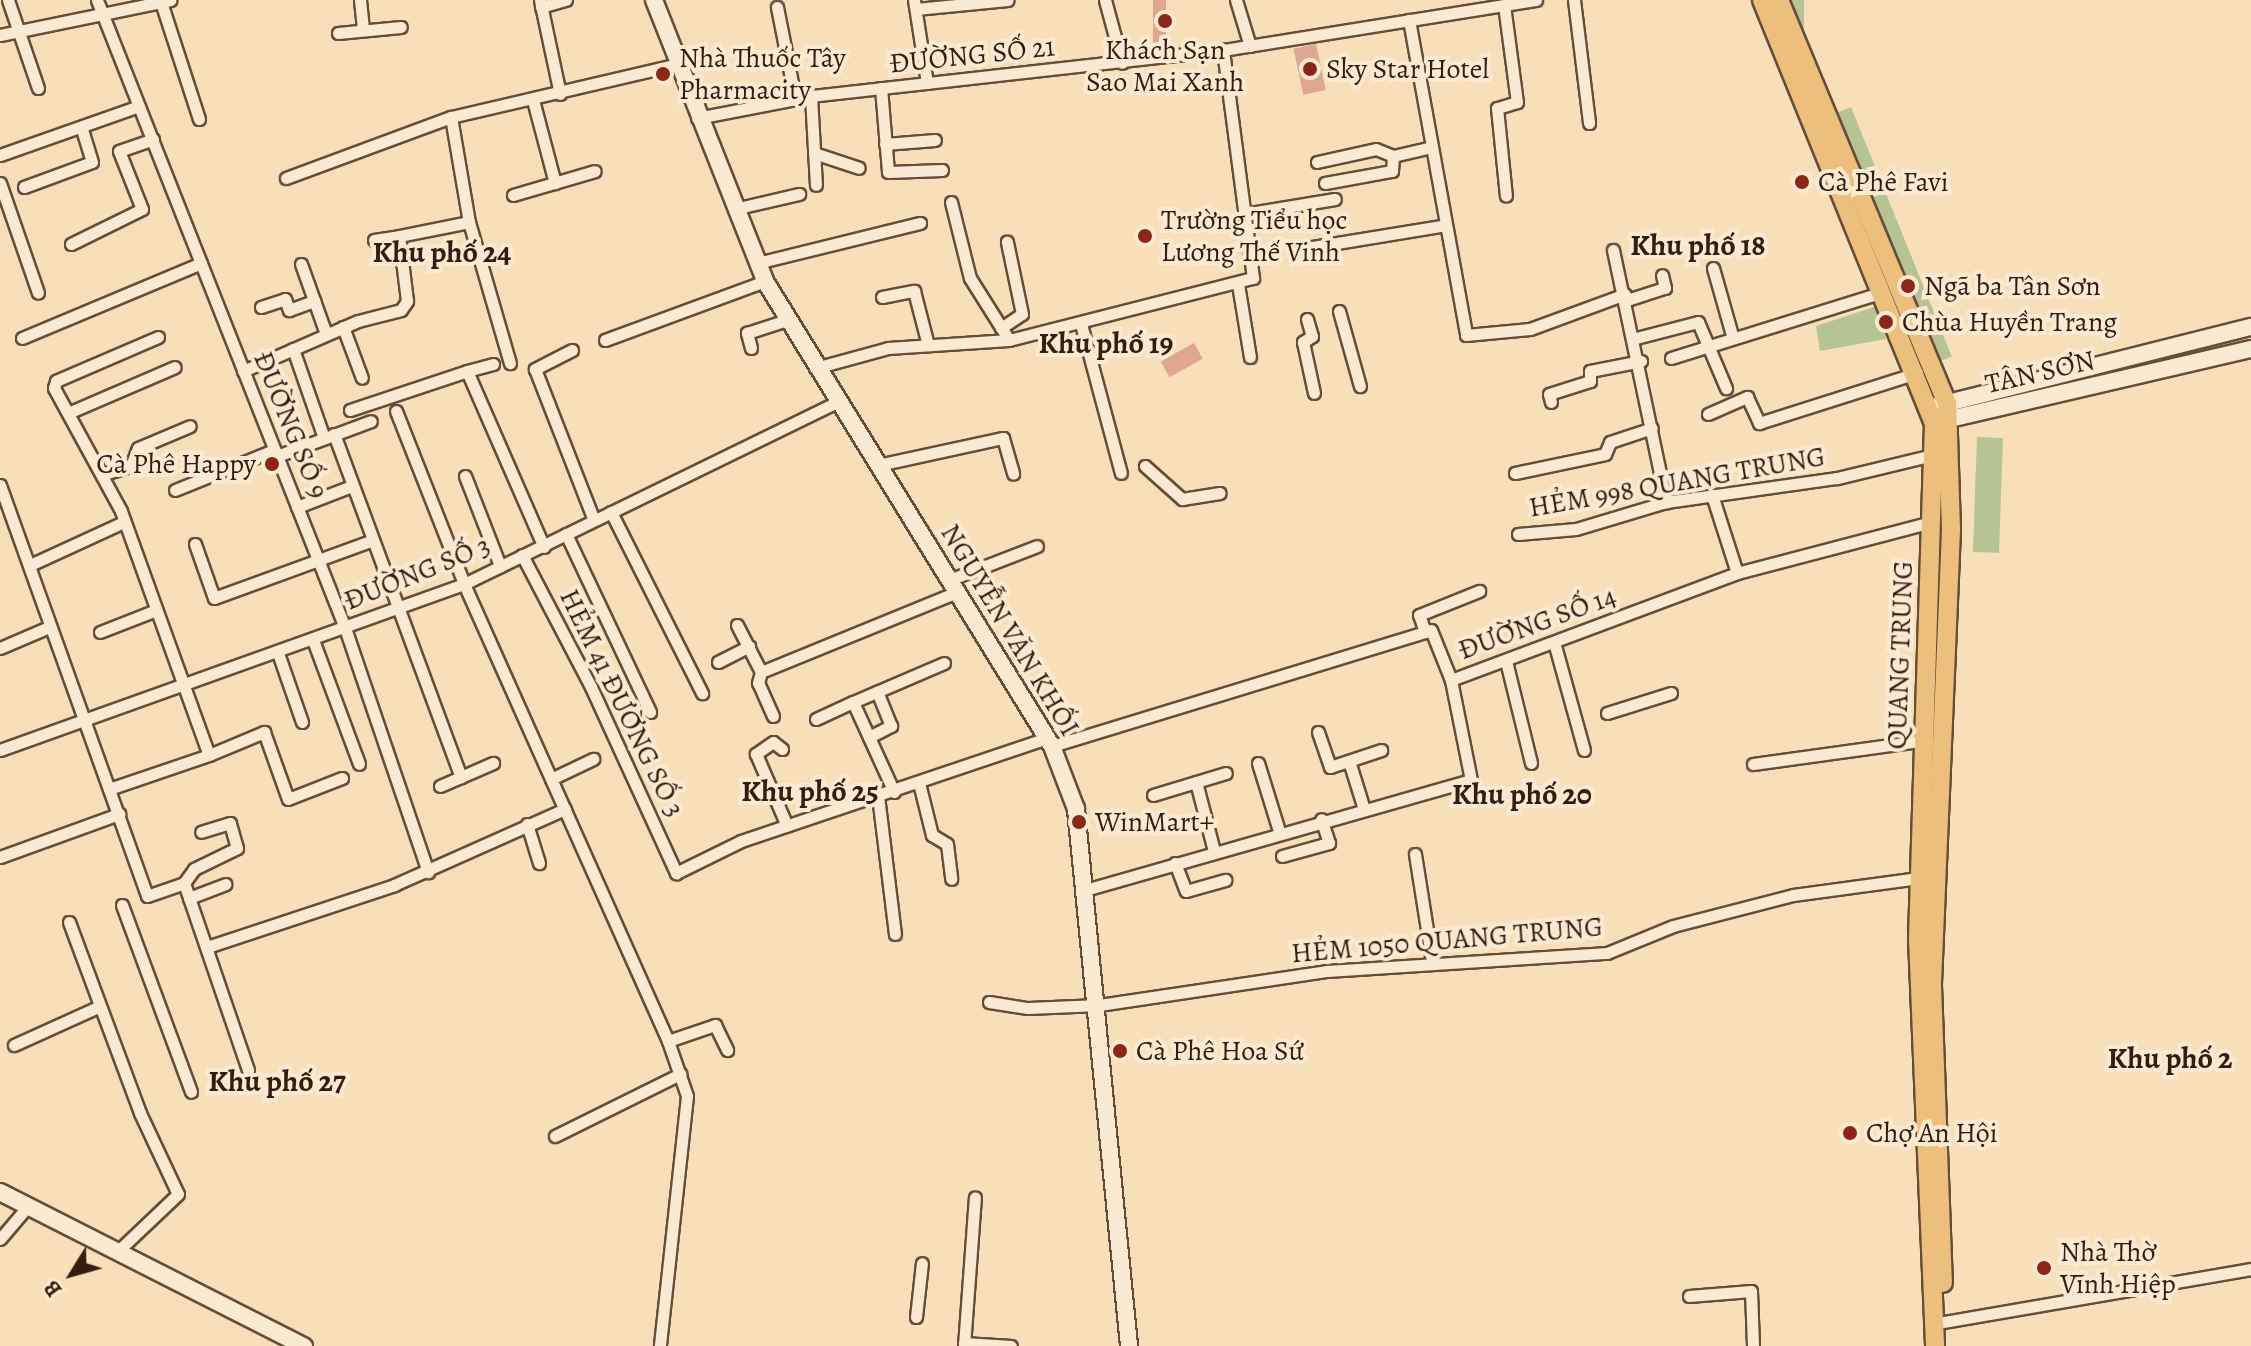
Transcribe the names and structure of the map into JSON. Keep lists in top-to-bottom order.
{
  "streets": {
    "main road": ["QUANG TRUNG"],
    "street": [
      "ĐƯỜNG SỐ 21",
      "TÂN SƠN",
      "ĐƯỜNG SỐ 9",
      "HẺM 998 QUANG TRUNG",
      "ĐƯỜNG SỐ 3",
      "ĐƯỜNG SỐ 14",
      "NGUYỄN VĂN KHỐI",
      "HẺM 41 ĐƯỜNG SỐ 3",
      "HẺM 1050 QUANG TRUNG"
    ]
  },
  "crossings": [
    ["ĐƯỜNG SỐ 21", "NGUYỄN VĂN KHỐI"],
    ["TÂN SƠN", "QUANG TRUNG"],
    ["ĐƯỜNG SỐ 9", "ĐƯỜNG SỐ 3"],
    ["HẺM 998 QUANG TRUNG", "QUANG TRUNG"],
    ["ĐƯỜNG SỐ 3", "NGUYỄN VĂN KHỐI"],
    ["ĐƯỜNG SỐ 3", "HẺM 41 ĐƯỜNG SỐ 3"],
    ["ĐƯỜNG SỐ 14", "NGUYỄN VĂN KHỐI"],
    ["ĐƯỜNG SỐ 14", "QUANG TRUNG"],
    ["ĐƯỜNG SỐ 14", "HẺM 41 ĐƯỜNG SỐ 3"],
    ["NGUYỄN VĂN KHỐI", "HẺM 1050 QUANG TRUNG"],
    ["QUANG TRUNG", "HẺM 1050 QUANG TRUNG"]
  ],
  "districts": [
    "Khu phố 18",
    "Khu phố 24",
    "Khu phố 19",
    "Khu phố 25",
    "Khu phố 20",
    "Khu phố 2",
    "Khu phố 27"
  ],
  "places": [
    "Khách Sạn Sao Mai Xanh",
    "Sky Star Hotel",
    "Nhà Thuốc Tây Pharmacity",
    "Cà Phê Favi",
    "Trường Tiểu học Lương Thế Vinh",
    "Ngã ba Tân Sơn",
    "Chùa Huyền Trang",
    "Cà Phê Happy",
    "WinMart+",
    "Cà Phê Hoa Sứ",
    "Chợ An Hội",
    "Nhà Thờ Vĩnh Hiệp"
  ],
  "north": "bottom left"
}
